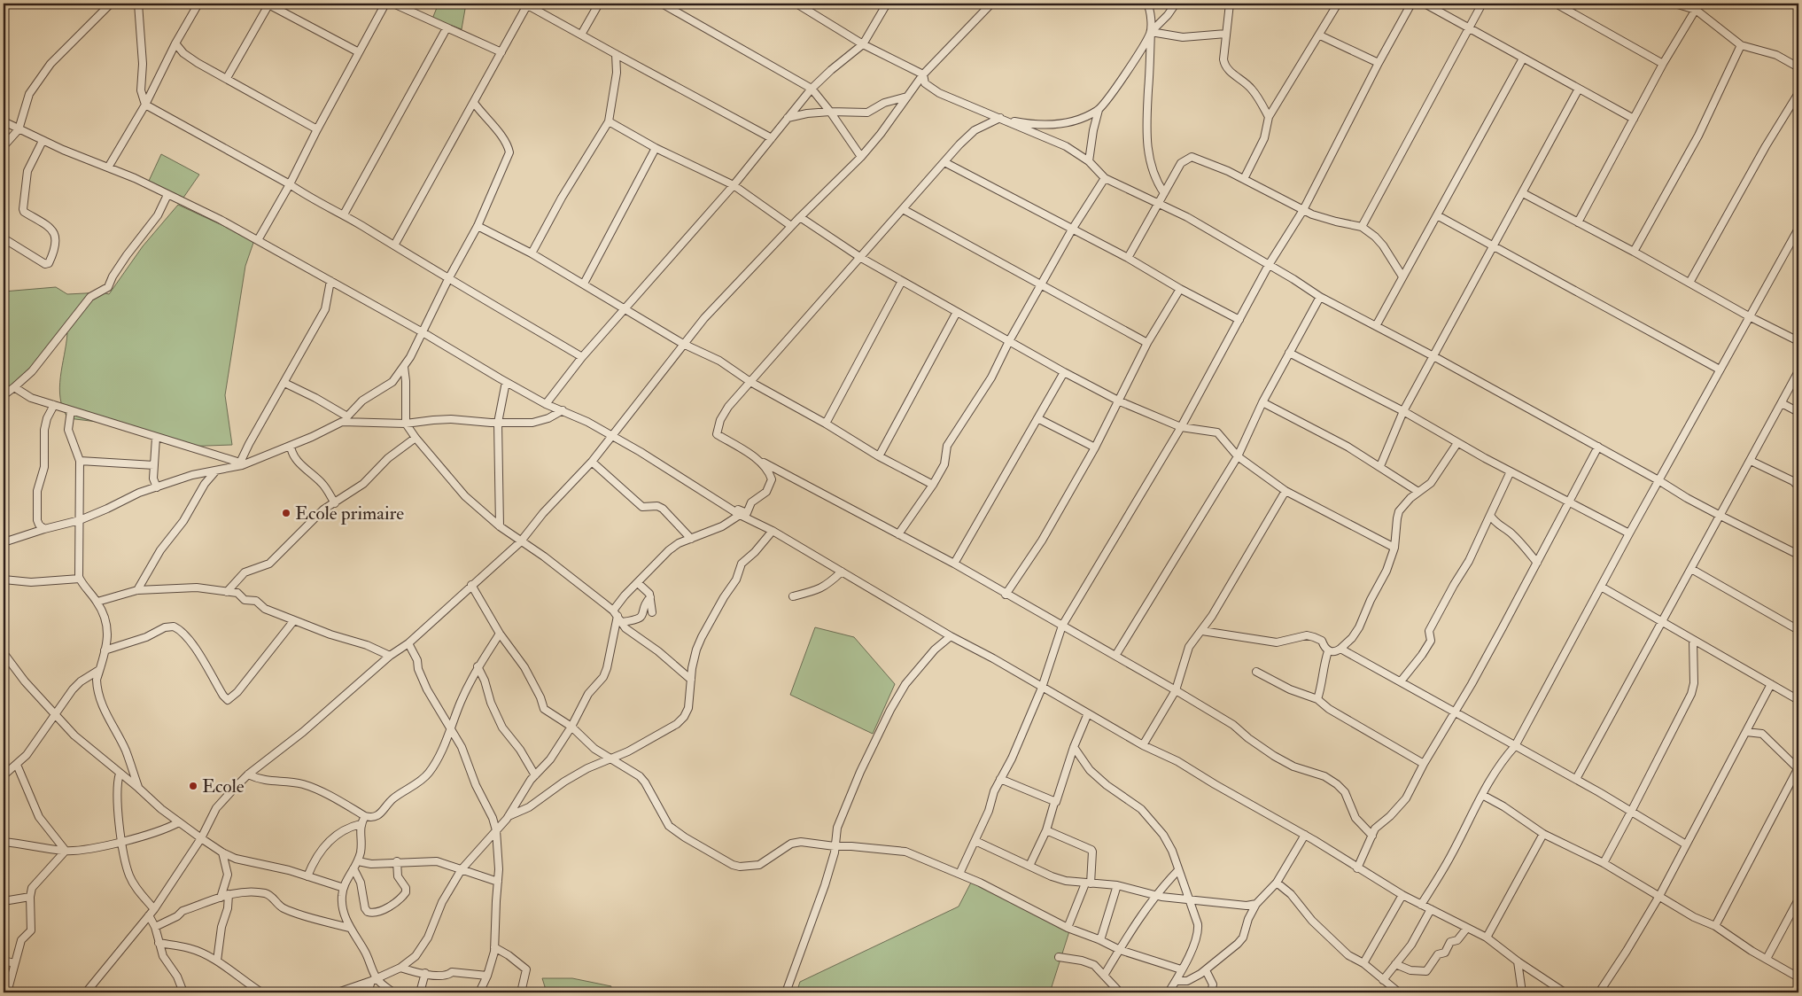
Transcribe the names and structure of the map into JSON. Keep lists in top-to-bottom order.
{
  "places": ["Ecole primaire", "Ecole"]
}
